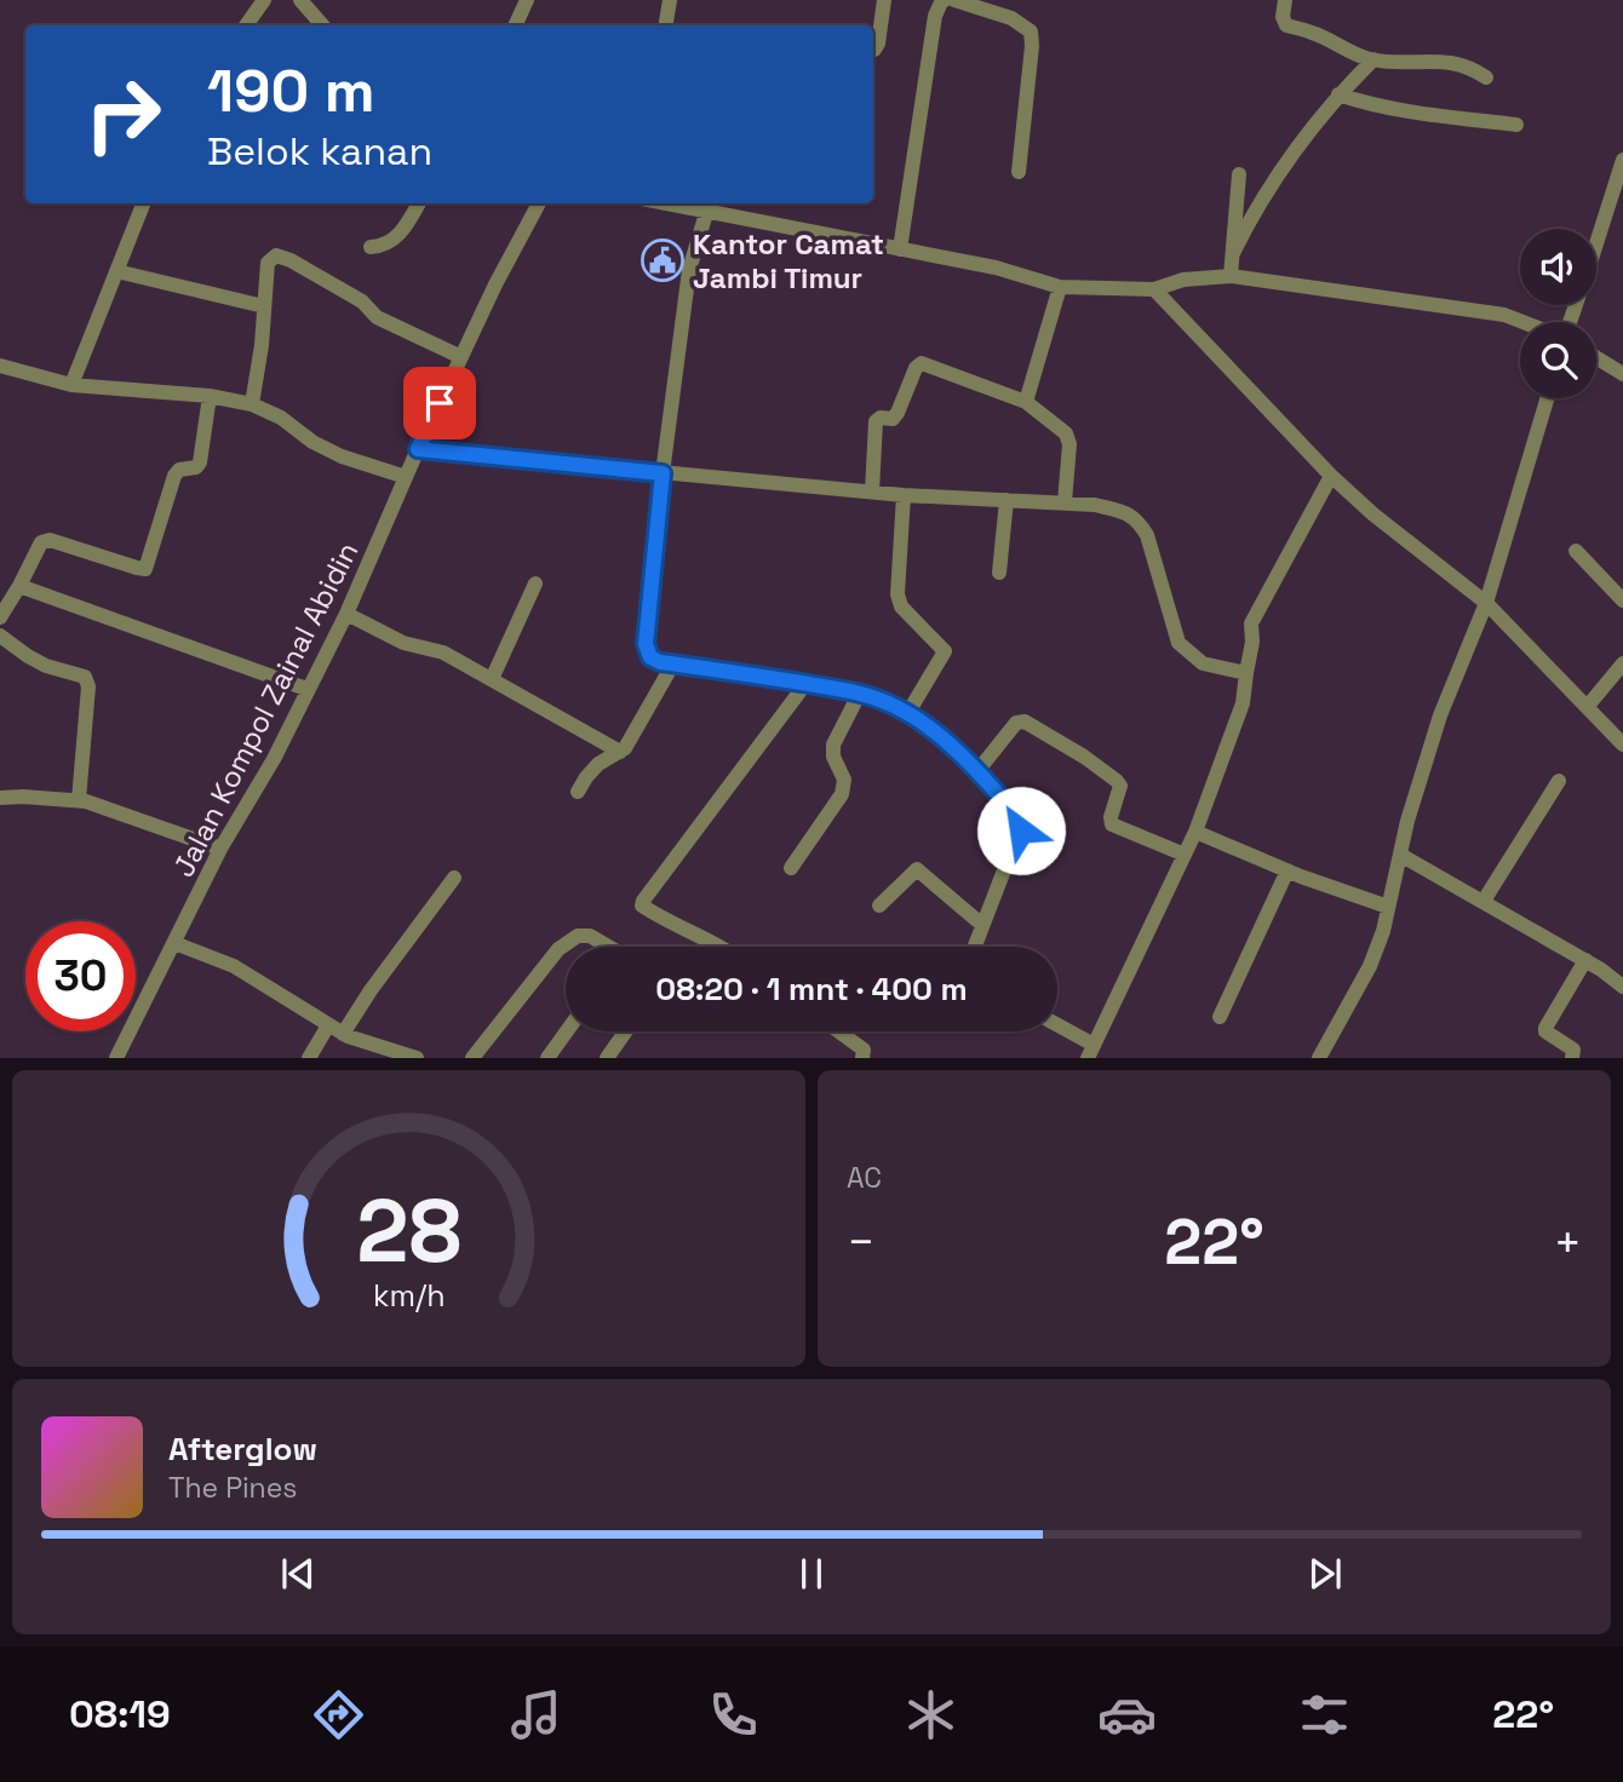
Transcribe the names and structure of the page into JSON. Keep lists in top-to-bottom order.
{
  "streets": {
    "street": ["Jalan Kompol Zainal Abidin"]
  },
  "places": {
    "public building": ["Kantor Camat Jambi Timur"]
  },
  "page": {
    "turn": ["190 m", "Belok kanan"],
    "limit": "30",
    "trip": "08:20 · 1 mnt · 400 m",
    "tile": "AC",
    "heat": ["−", "22°", "+"],
    "song": ["Afterglow", "The Pines"],
    "tabs": ["08:19", "22°"],
    "gauge": ["28", "km/h"]
  }
}
